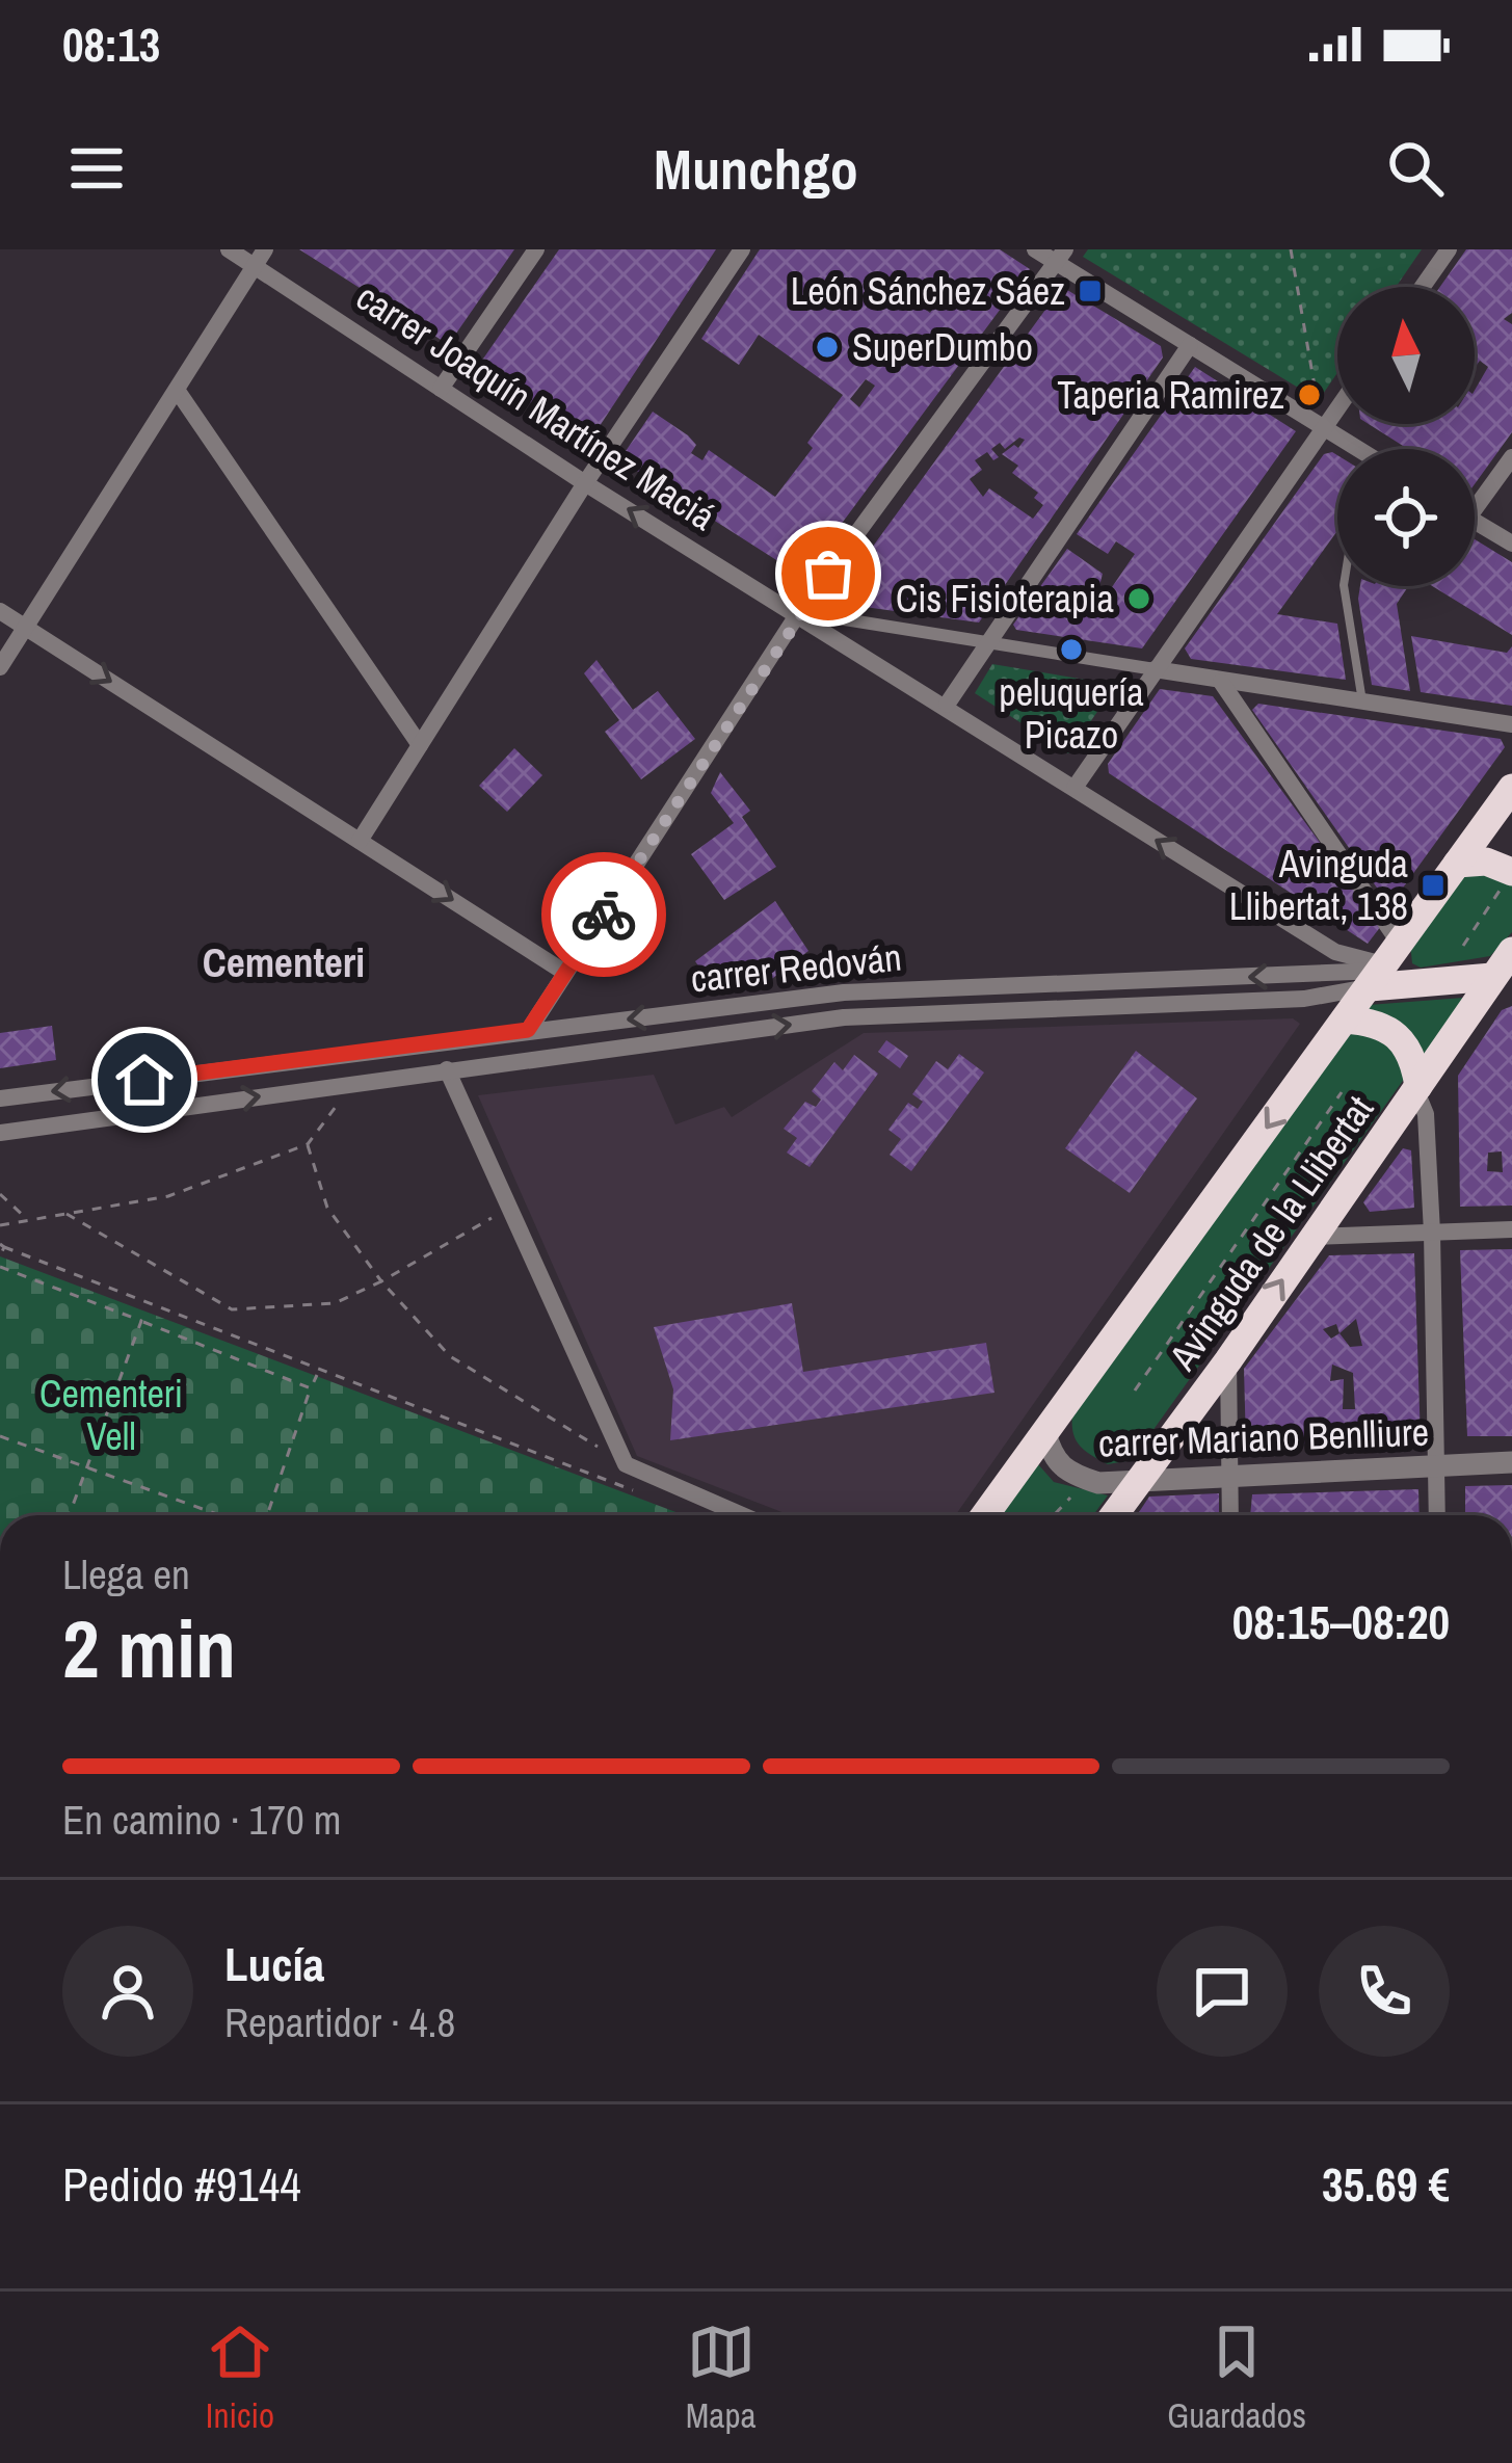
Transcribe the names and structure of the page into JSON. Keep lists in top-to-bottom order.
{
  "streets": {
    "highway": ["Avinguda de la Llibertat"],
    "street": ["carrer Joaquín Martínez Maciá", "carrer Redován", "carrer Mariano Benlliure"]
  },
  "crossings": [
    ["carrer Joaquín Martínez Maciá", "carrer Redován"],
    ["carrer Joaquín Martínez Maciá", "Avinguda de la Llibertat"],
    ["carrer Redován", "Avinguda de la Llibertat"],
    ["Avinguda de la Llibertat", "carrer Mariano Benlliure"]
  ],
  "one_way": ["carrer Joaquín Martínez Maciá"],
  "districts": ["Cementeri"],
  "parks": ["Cementeri Vell"],
  "places": {
    "transit": ["León Sánchez Sáez", "Avinguda Llibertat, 138"],
    "other": [
      "SuperDumbo",
      "Taperia Ramirez",
      "Cis Fisioterapia",
      "peluquería Picazo"
    ]
  },
  "north": "top",
  "page": {
    "status": "08:13",
    "header": "Munchgo",
    "heading": ["2 min", "Llega en", "08:15–08:20"],
    "panel": [
      "Lucía",
      "Repartidor · 4.8",
      "Pedido #9144",
      "35.69 €"
    ],
    "bar": "En camino · 170 m",
    "tabs": ["Inicio", "Mapa", "Guardados"]
  }
}
